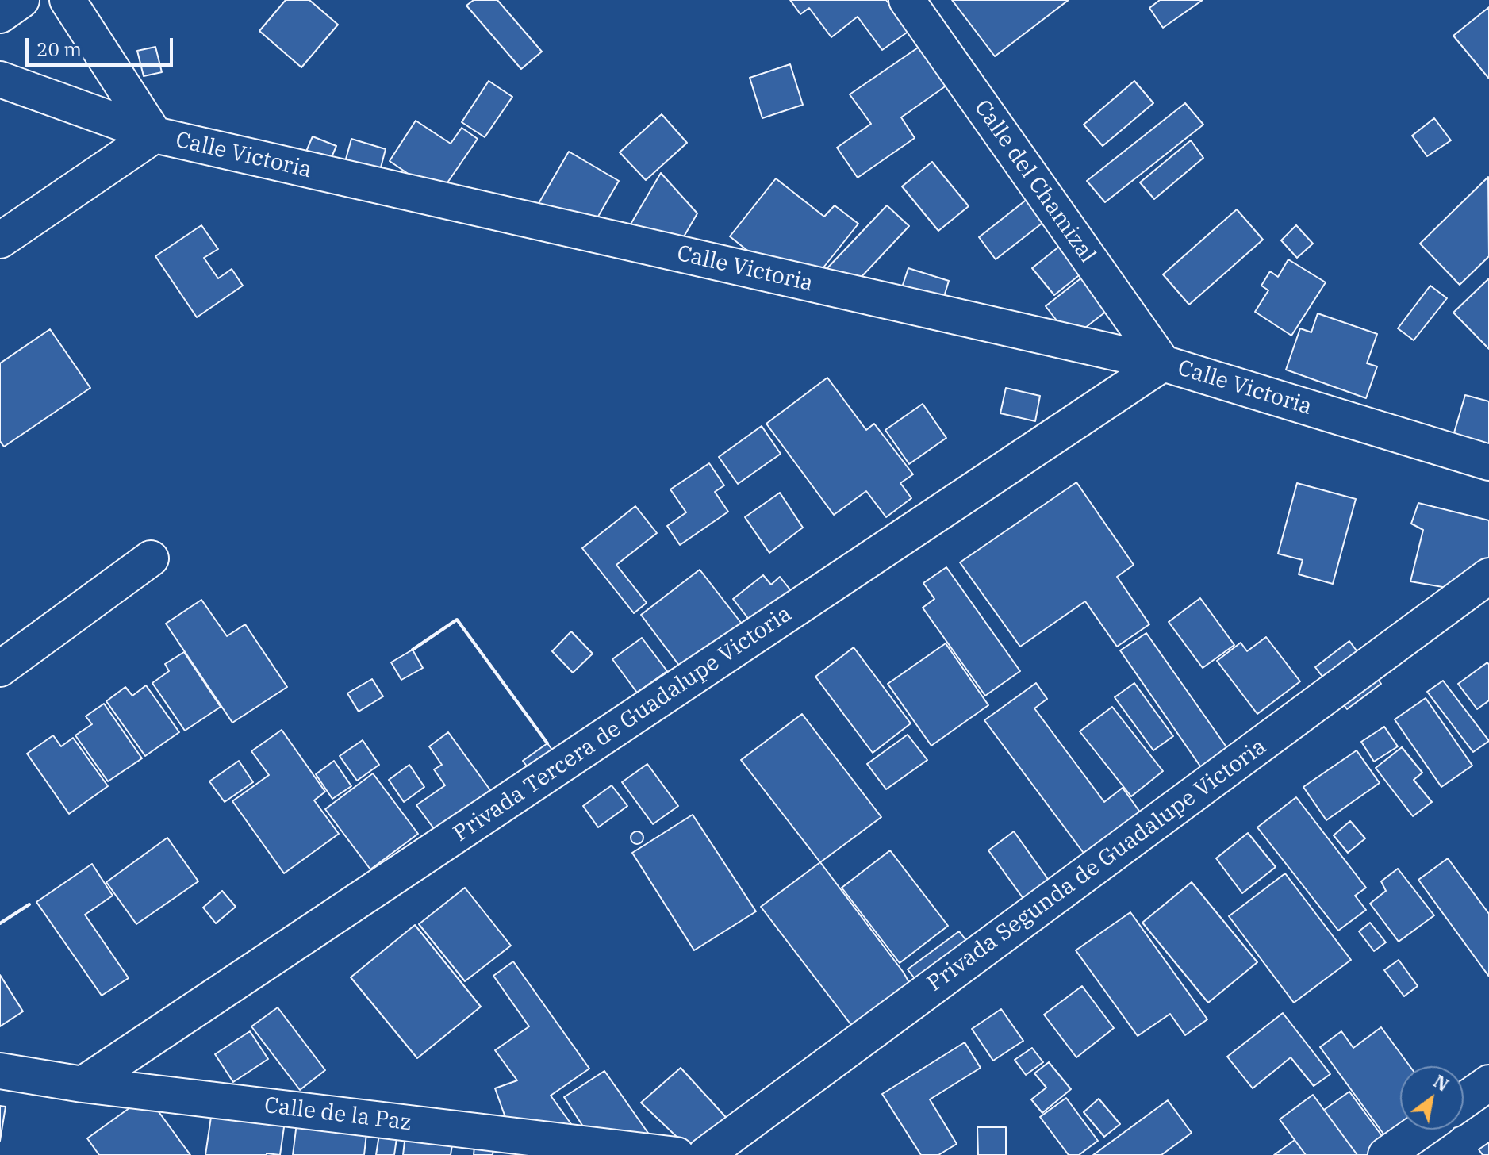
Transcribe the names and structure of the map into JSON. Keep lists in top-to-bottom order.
{
  "streets": {
    "street": [
      "Calle Victoria",
      "Calle del Chamizal",
      "Privada Tercera de Guadalupe Victoria",
      "Privada Segunda de Guadalupe Victoria",
      "Calle de la Paz"
    ]
  },
  "crossings": [
    ["Calle Victoria", "Calle del Chamizal"],
    ["Calle Victoria", "Privada Tercera de Guadalupe Victoria"],
    ["Calle del Chamizal", "Privada Tercera de Guadalupe Victoria"],
    ["Privada Tercera de Guadalupe Victoria", "Calle de la Paz"]
  ],
  "scale_bar": "20 m",
  "north": "top right"
}
